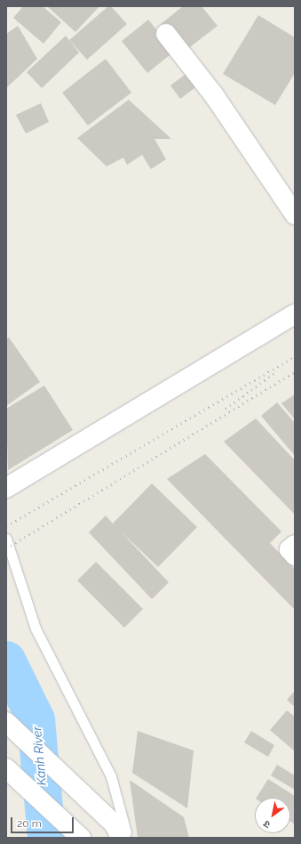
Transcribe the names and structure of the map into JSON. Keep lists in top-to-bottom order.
{
  "water": ["Kanh River"],
  "scale_bar": "20 m",
  "north": "bottom left"
}
